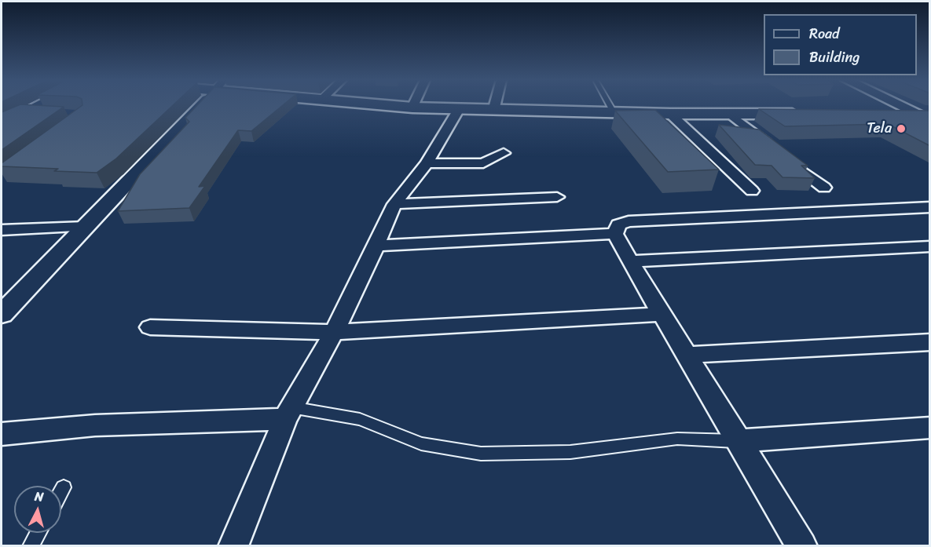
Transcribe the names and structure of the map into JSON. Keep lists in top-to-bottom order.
{
  "places": ["Tela"],
  "legend": ["Road", "Building"],
  "north": "top"
}
